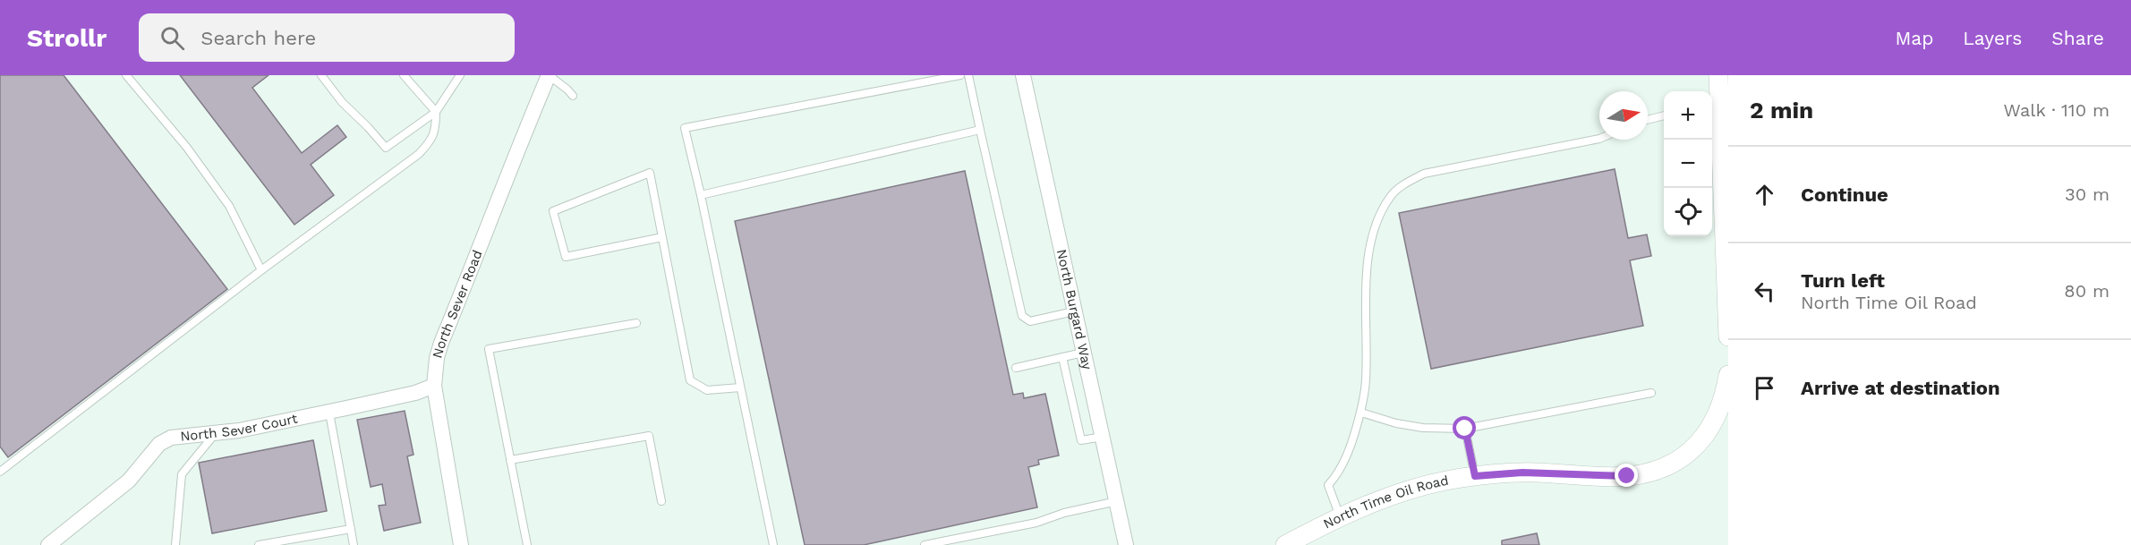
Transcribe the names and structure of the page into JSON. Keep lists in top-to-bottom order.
{
  "streets": {
    "street": [
      "North Sever Road",
      "North Burgard Way",
      "North Sever Court",
      "North Time Oil Road"
    ]
  },
  "crossings": [
    ["North Sever Road", "North Sever Court"]
  ],
  "north": "right",
  "page": {
    "header": "Strollr",
    "search": "Search here",
    "nav": ["Map", "Layers", "Share"],
    "heading": ["2 min", "Walk · 110 m"],
    "map_buttons": ["+", "−"],
    "list": [
      ["Continue", "30 m"],
      ["Turn left", "North Time Oil Road", "80 m"],
      "Arrive at destination"
    ]
  }
}
